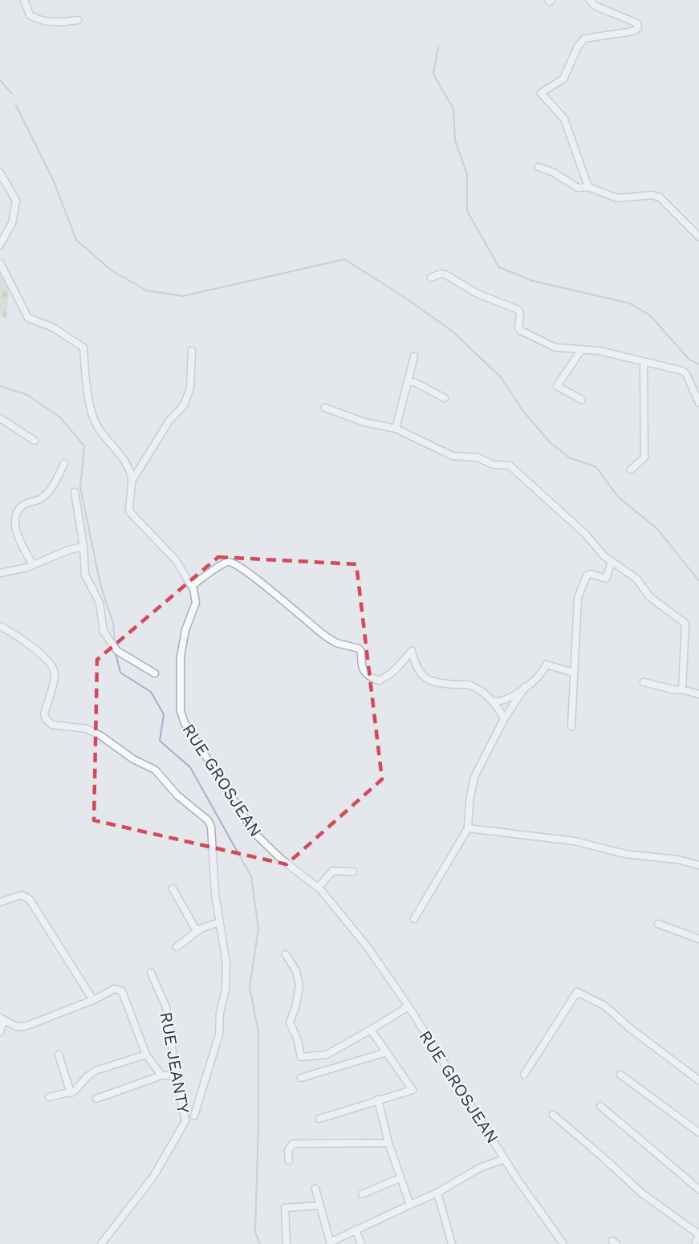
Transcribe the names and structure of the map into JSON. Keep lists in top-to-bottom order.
{
  "streets": {
    "street": ["RUE GROSJEAN", "RUE JEANTY"]
  }
}
